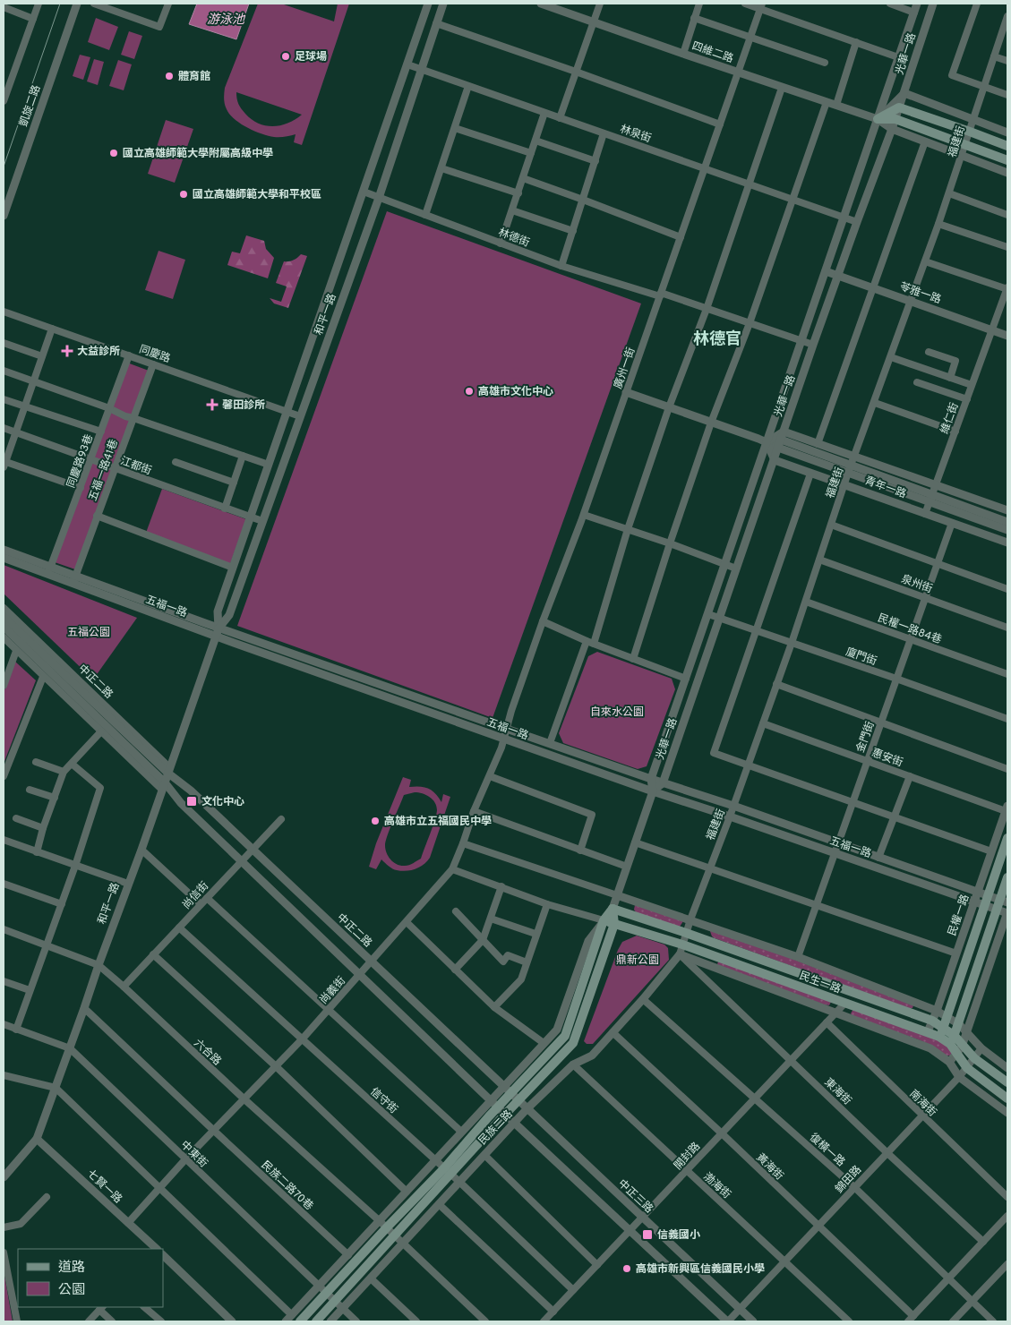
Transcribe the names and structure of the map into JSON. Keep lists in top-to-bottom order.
{
  "streets": {
    "main road": [
      "四維二路",
      "光華一路",
      "民權一路",
      "民生一路",
      "民族二路"
    ],
    "street": [
      "凱旋二路",
      "林泉街",
      "福建街",
      "林德街",
      "苓雅一路",
      "和平一路",
      "同慶路",
      "廣州一街",
      "維仁街",
      "同慶路93巷",
      "江都街",
      "五福一路41巷",
      "青年一路",
      "泉州街",
      "五福一路",
      "民權一路84巷",
      "廈門街",
      "中正二路",
      "金門街",
      "惠安街",
      "尚信街",
      "尚義街",
      "六合路",
      "東海街",
      "信守街",
      "南海街",
      "復橫一路",
      "中東街",
      "開封路",
      "黃海街",
      "錦田路",
      "民族二路70巷",
      "渤海街",
      "七賢一路",
      "中正三路"
    ]
  },
  "crossings": [
    ["四維二路", "光華一路"],
    ["四維二路", "福建街"],
    ["四維二路", "廣州一街"],
    ["光華一路", "林泉街"],
    ["光華一路", "林德街"],
    ["光華一路", "苓雅一路"],
    ["光華一路", "青年一路"],
    ["光華一路", "五福一路"],
    ["光華一路", "廈門街"],
    ["光華一路", "民生一路"],
    ["光華一路", "民族二路"],
    ["林泉街", "和平一路"],
    ["林泉街", "廣州一街"],
    ["福建街", "苓雅一路"],
    ["福建街", "青年一路"],
    ["福建街", "泉州街"],
    ["福建街", "五福一路"],
    ["福建街", "民權一路84巷"],
    ["福建街", "廈門街"],
    ["福建街", "惠安街"],
    ["福建街", "民生一路"],
    ["福建街", "東海街"],
    ["福建街", "民族二路"],
    ["林德街", "和平一路"],
    ["林德街", "廣州一街"],
    ["苓雅一路", "維仁街"],
    ["和平一路", "同慶路"],
    ["和平一路", "江都街"],
    ["和平一路", "五福一路"],
    ["和平一路", "中正二路"],
    ["和平一路", "六合路"],
    ["和平一路", "中東街"],
    ["和平一路", "民族二路70巷"],
    ["和平一路", "七賢一路"],
    ["同慶路", "同慶路93巷"],
    ["同慶路", "五福一路41巷"],
    ["廣州一街", "青年一路"],
    ["廣州一街", "五福一路"],
    ["廣州一街", "尚義街"],
    ["維仁街", "青年一路"],
    ["同慶路93巷", "江都街"],
    ["同慶路93巷", "五福一路"],
    ["江都街", "五福一路41巷"],
    ["五福一路41巷", "五福一路"],
    ["青年一路", "金門街"],
    ["泉州街", "金門街"],
    ["五福一路", "金門街"],
    ["五福一路", "民權一路"],
    ["五福一路", "尚義街"],
    ["民權一路84巷", "金門街"],
    ["廈門街", "金門街"],
    ["中正二路", "尚信街"],
    ["中正二路", "尚義街"],
    ["中正二路", "民族二路"],
    ["中正二路", "中正三路"],
    ["金門街", "惠安街"],
    ["金門街", "民生一路"],
    ["惠安街", "民權一路"],
    ["尚信街", "六合路"],
    ["尚信街", "信守街"],
    ["民權一路", "民生一路"],
    ["民生一路", "開封路"],
    ["民生一路", "錦田路"],
    ["尚義街", "六合路"],
    ["尚義街", "信守街"],
    ["尚義街", "中東街"],
    ["尚義街", "民族二路70巷"],
    ["尚義街", "七賢一路"],
    ["六合路", "民族二路"],
    ["東海街", "民族二路"],
    ["東海街", "開封路"],
    ["東海街", "錦田路"],
    ["信守街", "民族二路"],
    ["信守街", "開封路"],
    ["南海街", "開封路"],
    ["南海街", "錦田路"],
    ["民族二路", "復橫一路"],
    ["民族二路", "中東街"],
    ["民族二路", "黃海街"],
    ["民族二路", "民族二路70巷"],
    ["民族二路", "渤海街"],
    ["民族二路", "中正三路"],
    ["復橫一路", "開封路"],
    ["復橫一路", "錦田路"],
    ["開封路", "黃海街"],
    ["開封路", "渤海街"],
    ["開封路", "中正三路"],
    ["黃海街", "錦田路"],
    ["錦田路", "渤海街"],
    ["錦田路", "中正三路"]
  ],
  "districts": ["林德官"],
  "water": ["游泳池"],
  "parks": ["五福公園", "自來水公園", "鼎新公園"],
  "places": {
    "other": [
      "足球場",
      "體育館",
      "國立高雄師範大學附屬高級中學",
      "國立高雄師範大學和平校區",
      "高雄市文化中心",
      "高雄市立五福國民中學",
      "高雄市新興區信義國民小學"
    ],
    "health": ["大益診所", "馨田診所"],
    "transit": ["文化中心", "信義國小"]
  },
  "legend": ["道路", "公園"]
}
